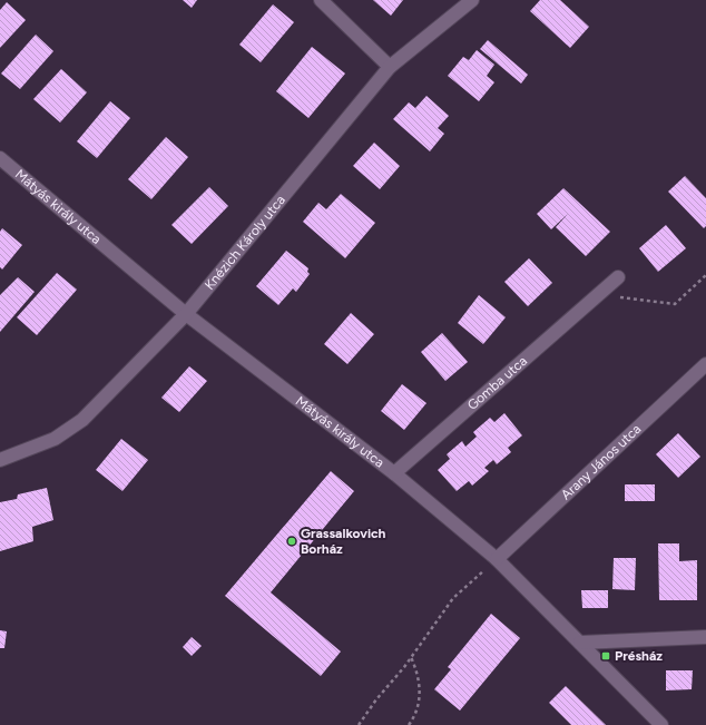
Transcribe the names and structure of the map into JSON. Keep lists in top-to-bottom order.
{
  "streets": {
    "street": [
      "Mátyás király utca",
      "Knézich Károly utca",
      "Gomba utca",
      "Arany János utca"
    ]
  },
  "crossings": [
    ["Mátyás király utca", "Knézich Károly utca"],
    ["Mátyás király utca", "Gomba utca"],
    ["Mátyás király utca", "Arany János utca"]
  ],
  "places": {
    "other": ["Grassalkovich Borház"],
    "transit": ["Présház"]
  }
}
